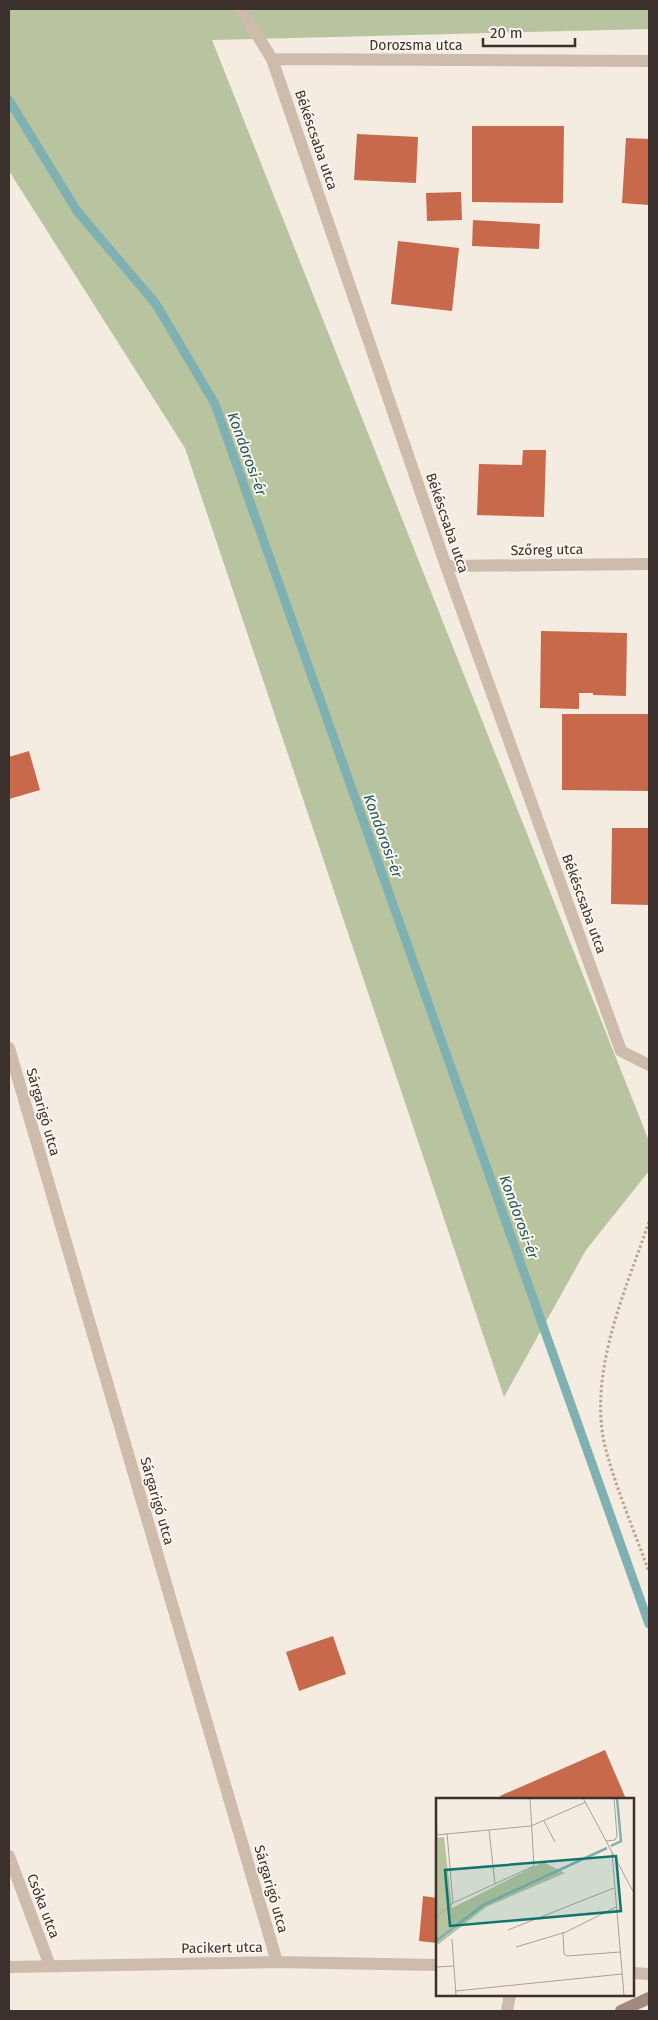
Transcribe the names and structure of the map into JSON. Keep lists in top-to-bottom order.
{
  "streets": {
    "street": [
      "Dorozsma utca",
      "Békéscsaba utca",
      "Szőreg utca",
      "Sárgarigó utca",
      "Csóka utca",
      "Pacikert utca"
    ]
  },
  "crossings": [
    ["Dorozsma utca", "Békéscsaba utca"],
    ["Békéscsaba utca", "Szőreg utca"],
    ["Sárgarigó utca", "Pacikert utca"],
    ["Csóka utca", "Pacikert utca"]
  ],
  "water": ["Kondorosi-ér"],
  "scale_bar": "20 m"
}
